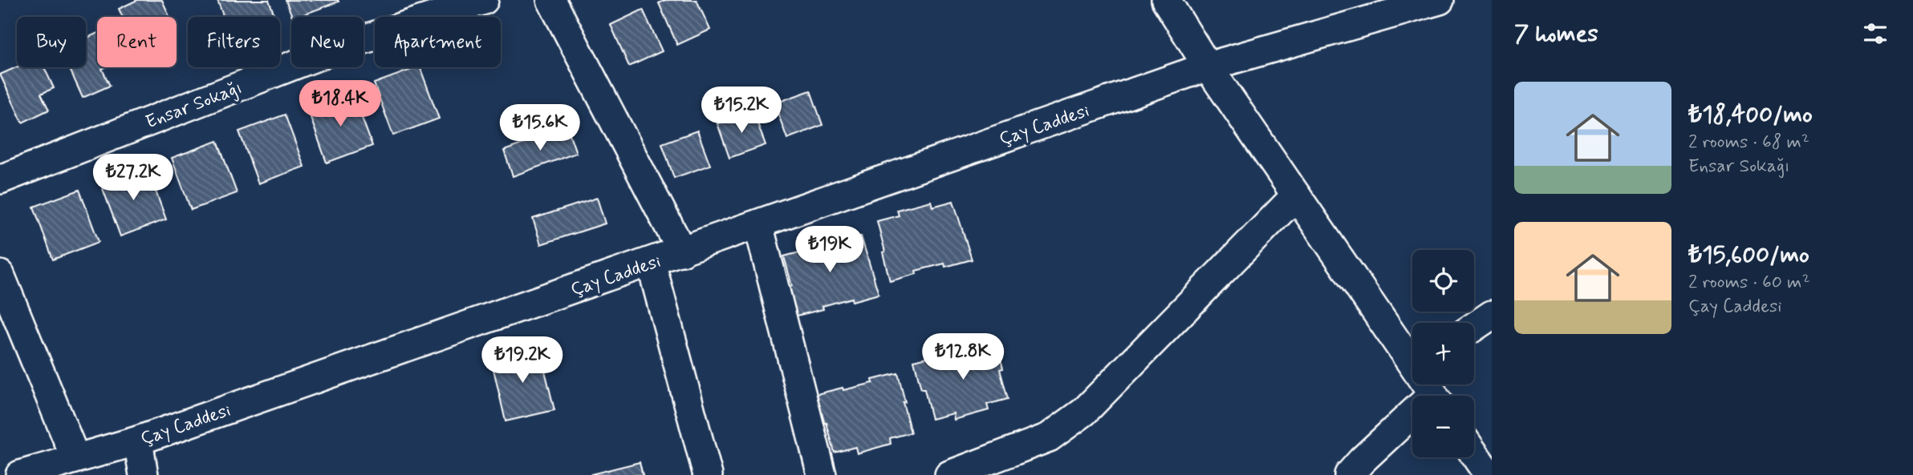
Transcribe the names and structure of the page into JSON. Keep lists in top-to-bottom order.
{
  "streets": {
    "street": ["Ensar Sokağı", "Çay Caddesi"]
  },
  "page": {
    "heading": "7 homes",
    "chip": [
      "Buy",
      "Rent",
      "Filters",
      "New",
      "Apartment"
    ],
    "list": [
      {
        "name": "₺18,400/mo",
        "note": "2 rooms · 68 m² · Ensar Sokağı"
      },
      {
        "name": "₺15,600/mo",
        "note": "2 rooms · 60 m² · Çay Caddesi"
      }
    ],
    "price": [
      "₺18.4K",
      "₺15.2K",
      "₺15.6K",
      "₺27.2K",
      "₺19K",
      "₺12.8K",
      "₺19.2K"
    ],
    "map_buttons": ["+", "−"]
  }
}
